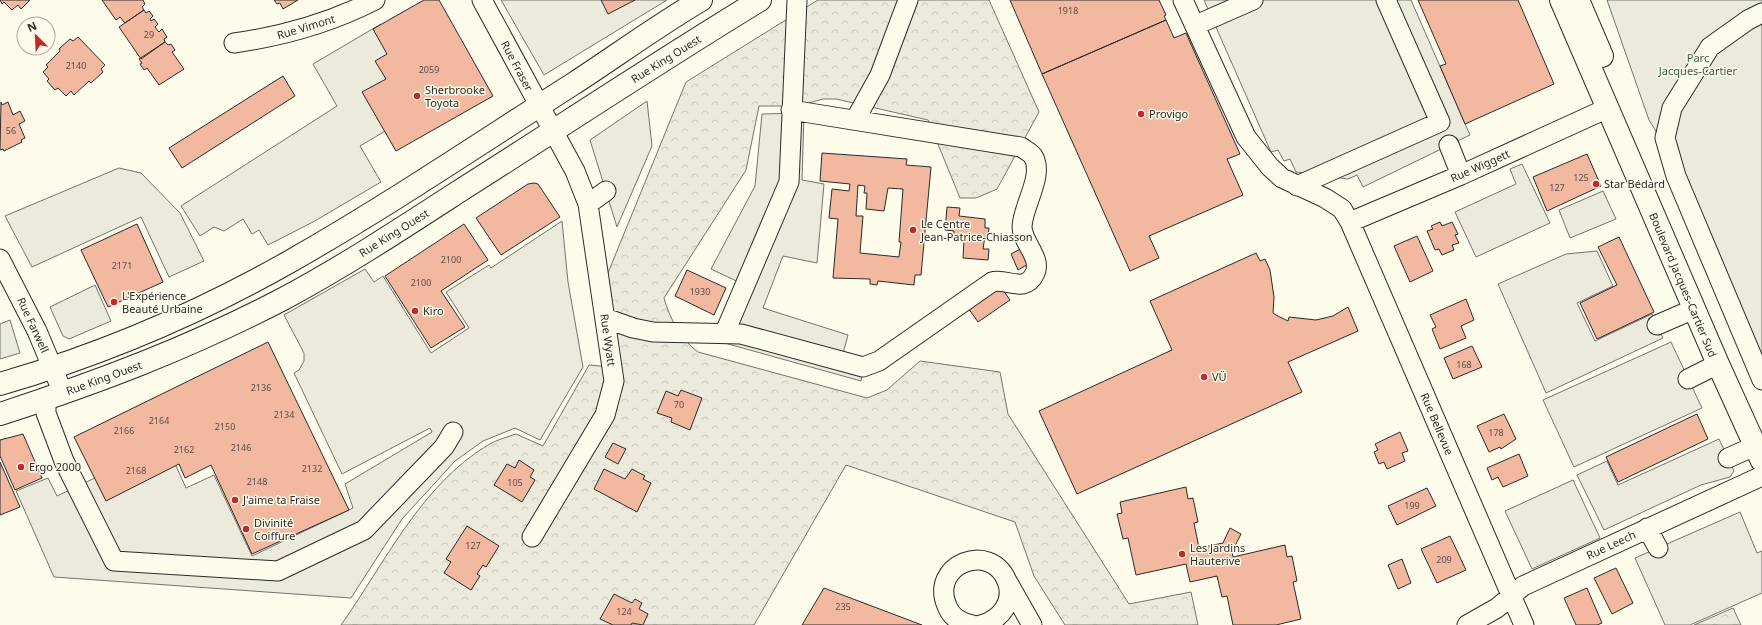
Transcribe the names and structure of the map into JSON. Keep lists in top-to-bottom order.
{
  "streets": {
    "main road": ["Rue King Ouest", "Boulevard Jacques-Cartier Sud"],
    "street": [
      "Rue Vimont",
      "Rue Fraser",
      "Rue Wiggett",
      "Rue Farwell",
      "Rue Wyatt",
      "Rue Bellevue",
      "Rue Leech"
    ]
  },
  "crossings": [
    ["Rue King Ouest", "Rue Fraser"],
    ["Rue King Ouest", "Rue Farwell"],
    ["Rue King Ouest", "Rue Wyatt"],
    ["Rue Fraser", "Rue Wyatt"],
    ["Rue Wiggett", "Boulevard Jacques-Cartier Sud"],
    ["Rue Wiggett", "Rue Bellevue"],
    ["Rue Bellevue", "Rue Leech"]
  ],
  "parks": ["Parc Jacques-Cartier"],
  "places": [
    "Sherbrooke Toyota",
    "Provigo",
    "Star Bédard",
    "Le Centre Jean-Patrice-Chiasson",
    "L'Expérience Beauté Urbaine",
    "Kiro",
    "VÜ",
    "Ergo 2000",
    "J'aime ta Fraise",
    "Divinité Coiffure",
    "Les Jardins Hauterive"
  ],
  "house_numbers": [
    "1918",
    "29",
    "2140",
    "2059",
    "56",
    "125",
    "127",
    "2100",
    "2171",
    "2100",
    "1930",
    "168",
    "2136",
    "70",
    "2134",
    "2164",
    "2150",
    "2166",
    "178",
    "2146",
    "2162",
    "2132",
    "2168",
    "2148",
    "105",
    "199",
    "127",
    "209",
    "235",
    "124"
  ],
  "north": "top left"
}
